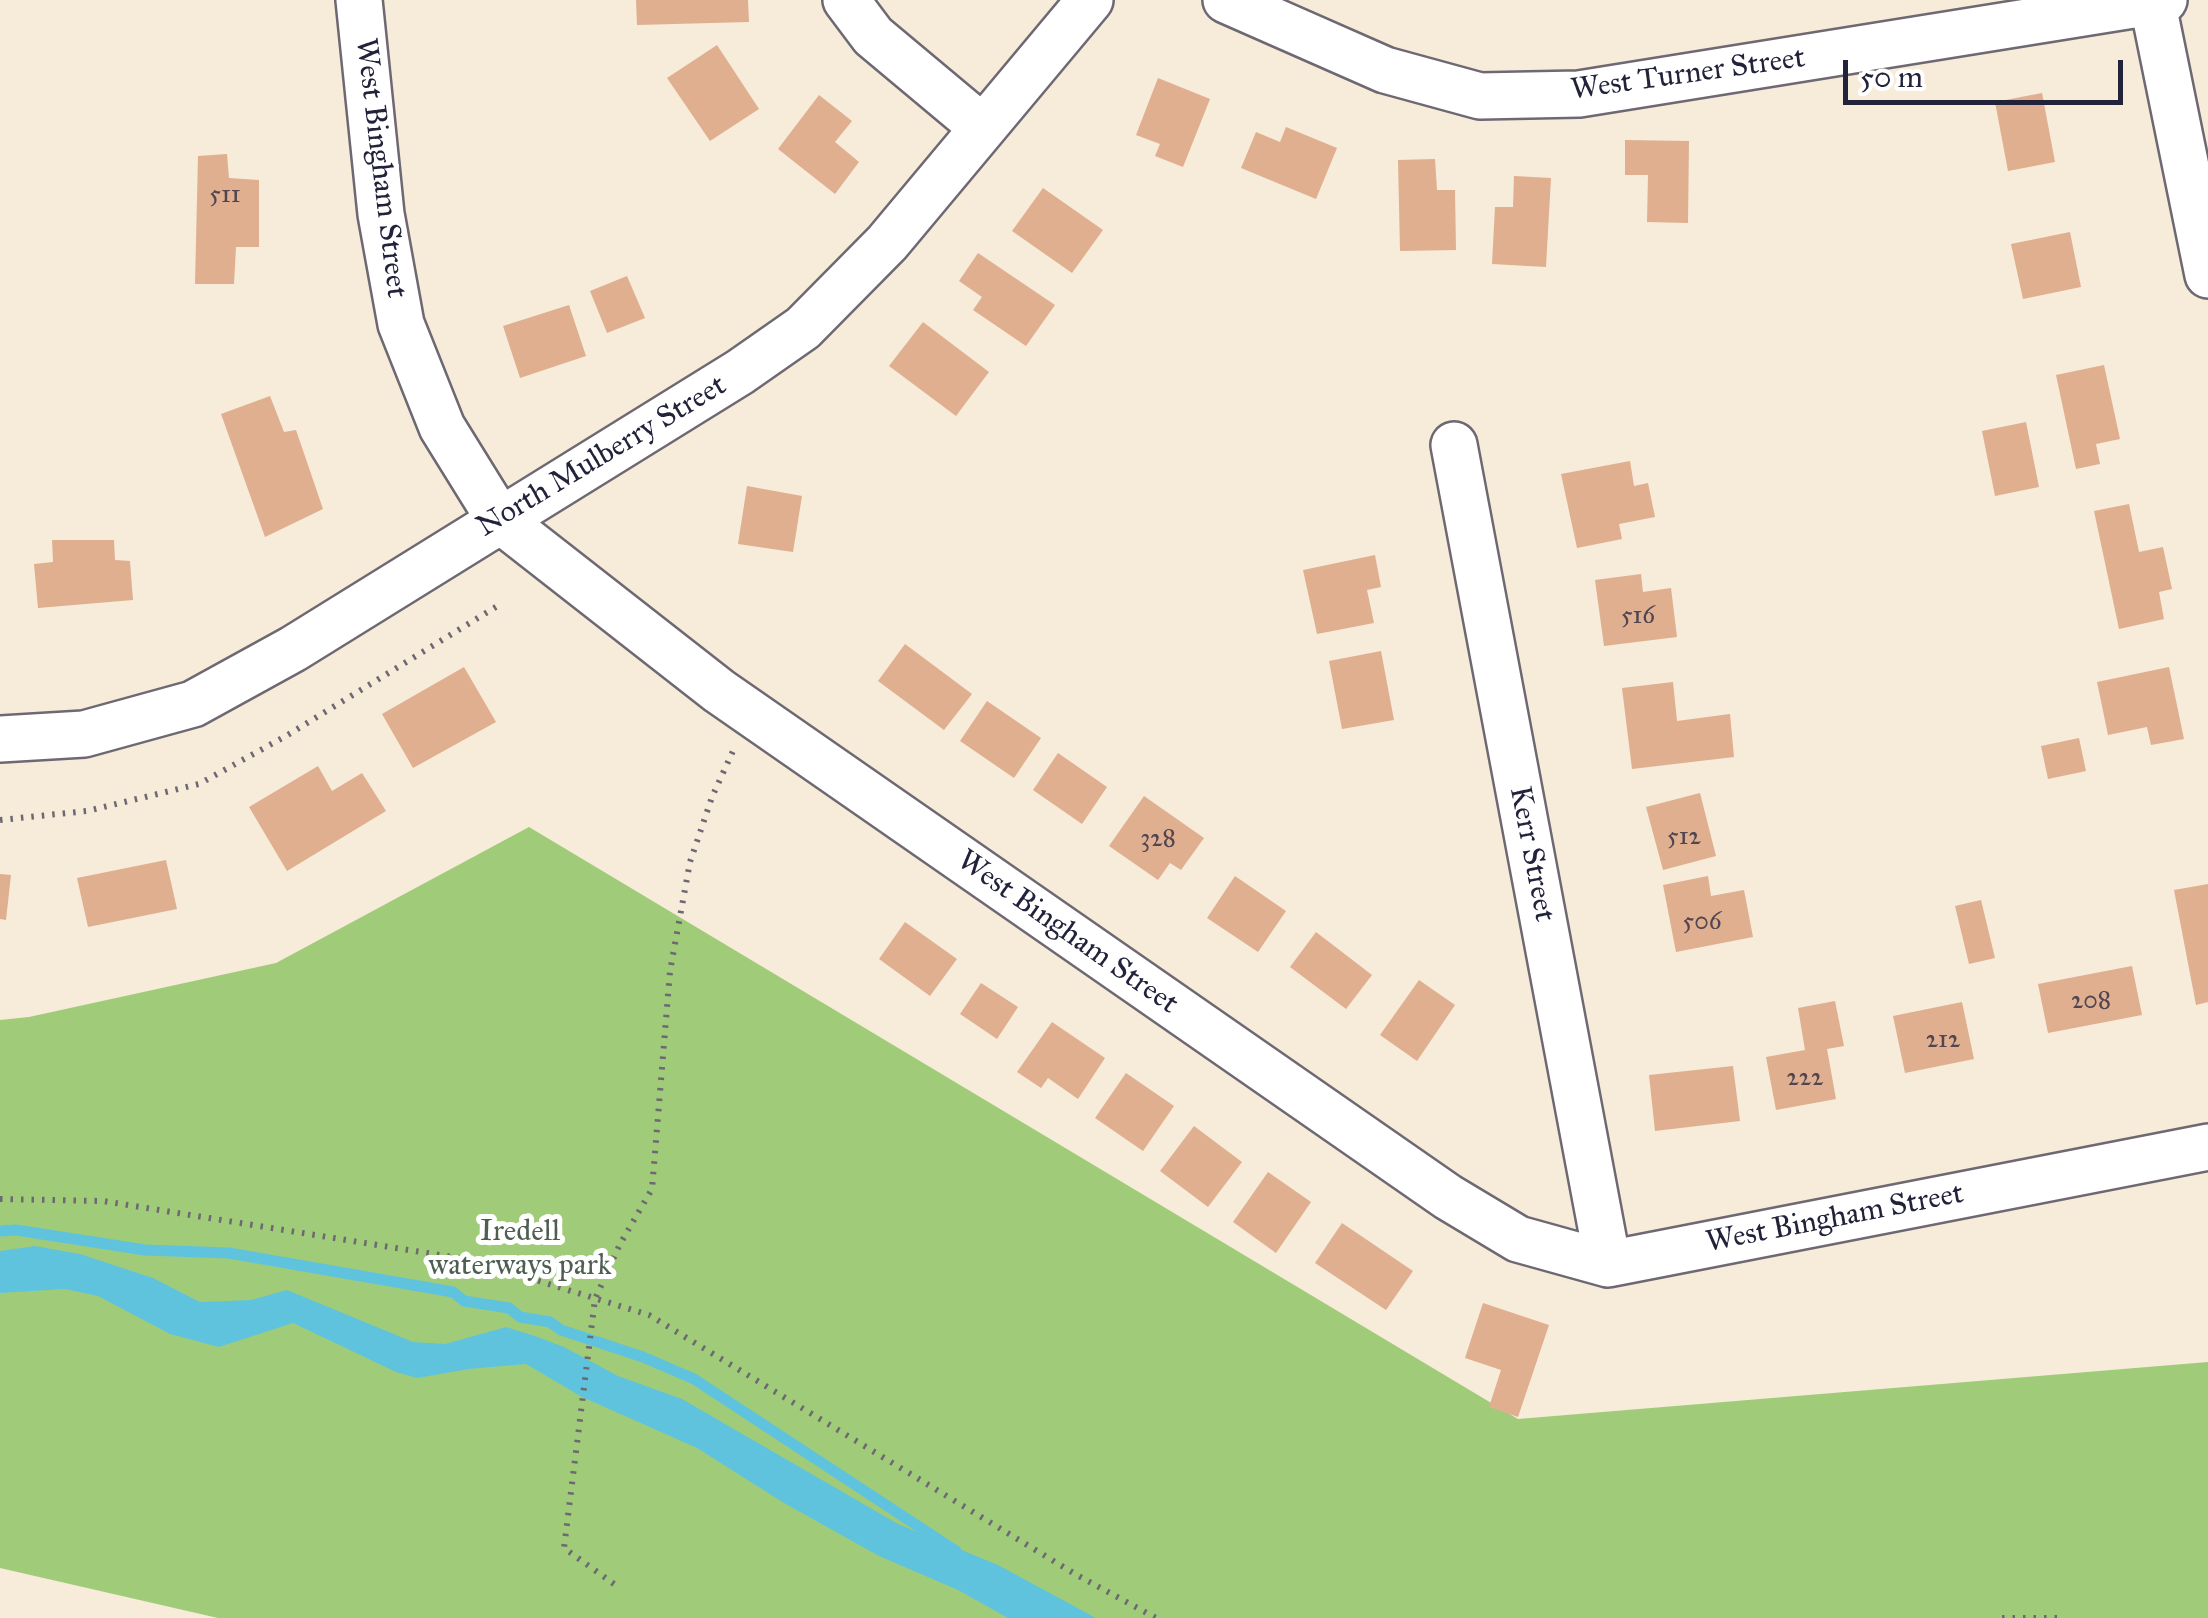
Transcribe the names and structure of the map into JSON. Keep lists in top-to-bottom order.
{
  "streets": {
    "street": [
      "West Turner Street",
      "West Bingham Street",
      "North Mulberry Street",
      "Kerr Street"
    ]
  },
  "crossings": [
    ["West Bingham Street", "North Mulberry Street"],
    ["West Bingham Street", "Kerr Street"]
  ],
  "parks": ["Iredell waterways park"],
  "house_numbers": [
    "511",
    "516",
    "512",
    "328",
    "506",
    "208",
    "212",
    "222"
  ],
  "scale_bar": "50 m"
}
